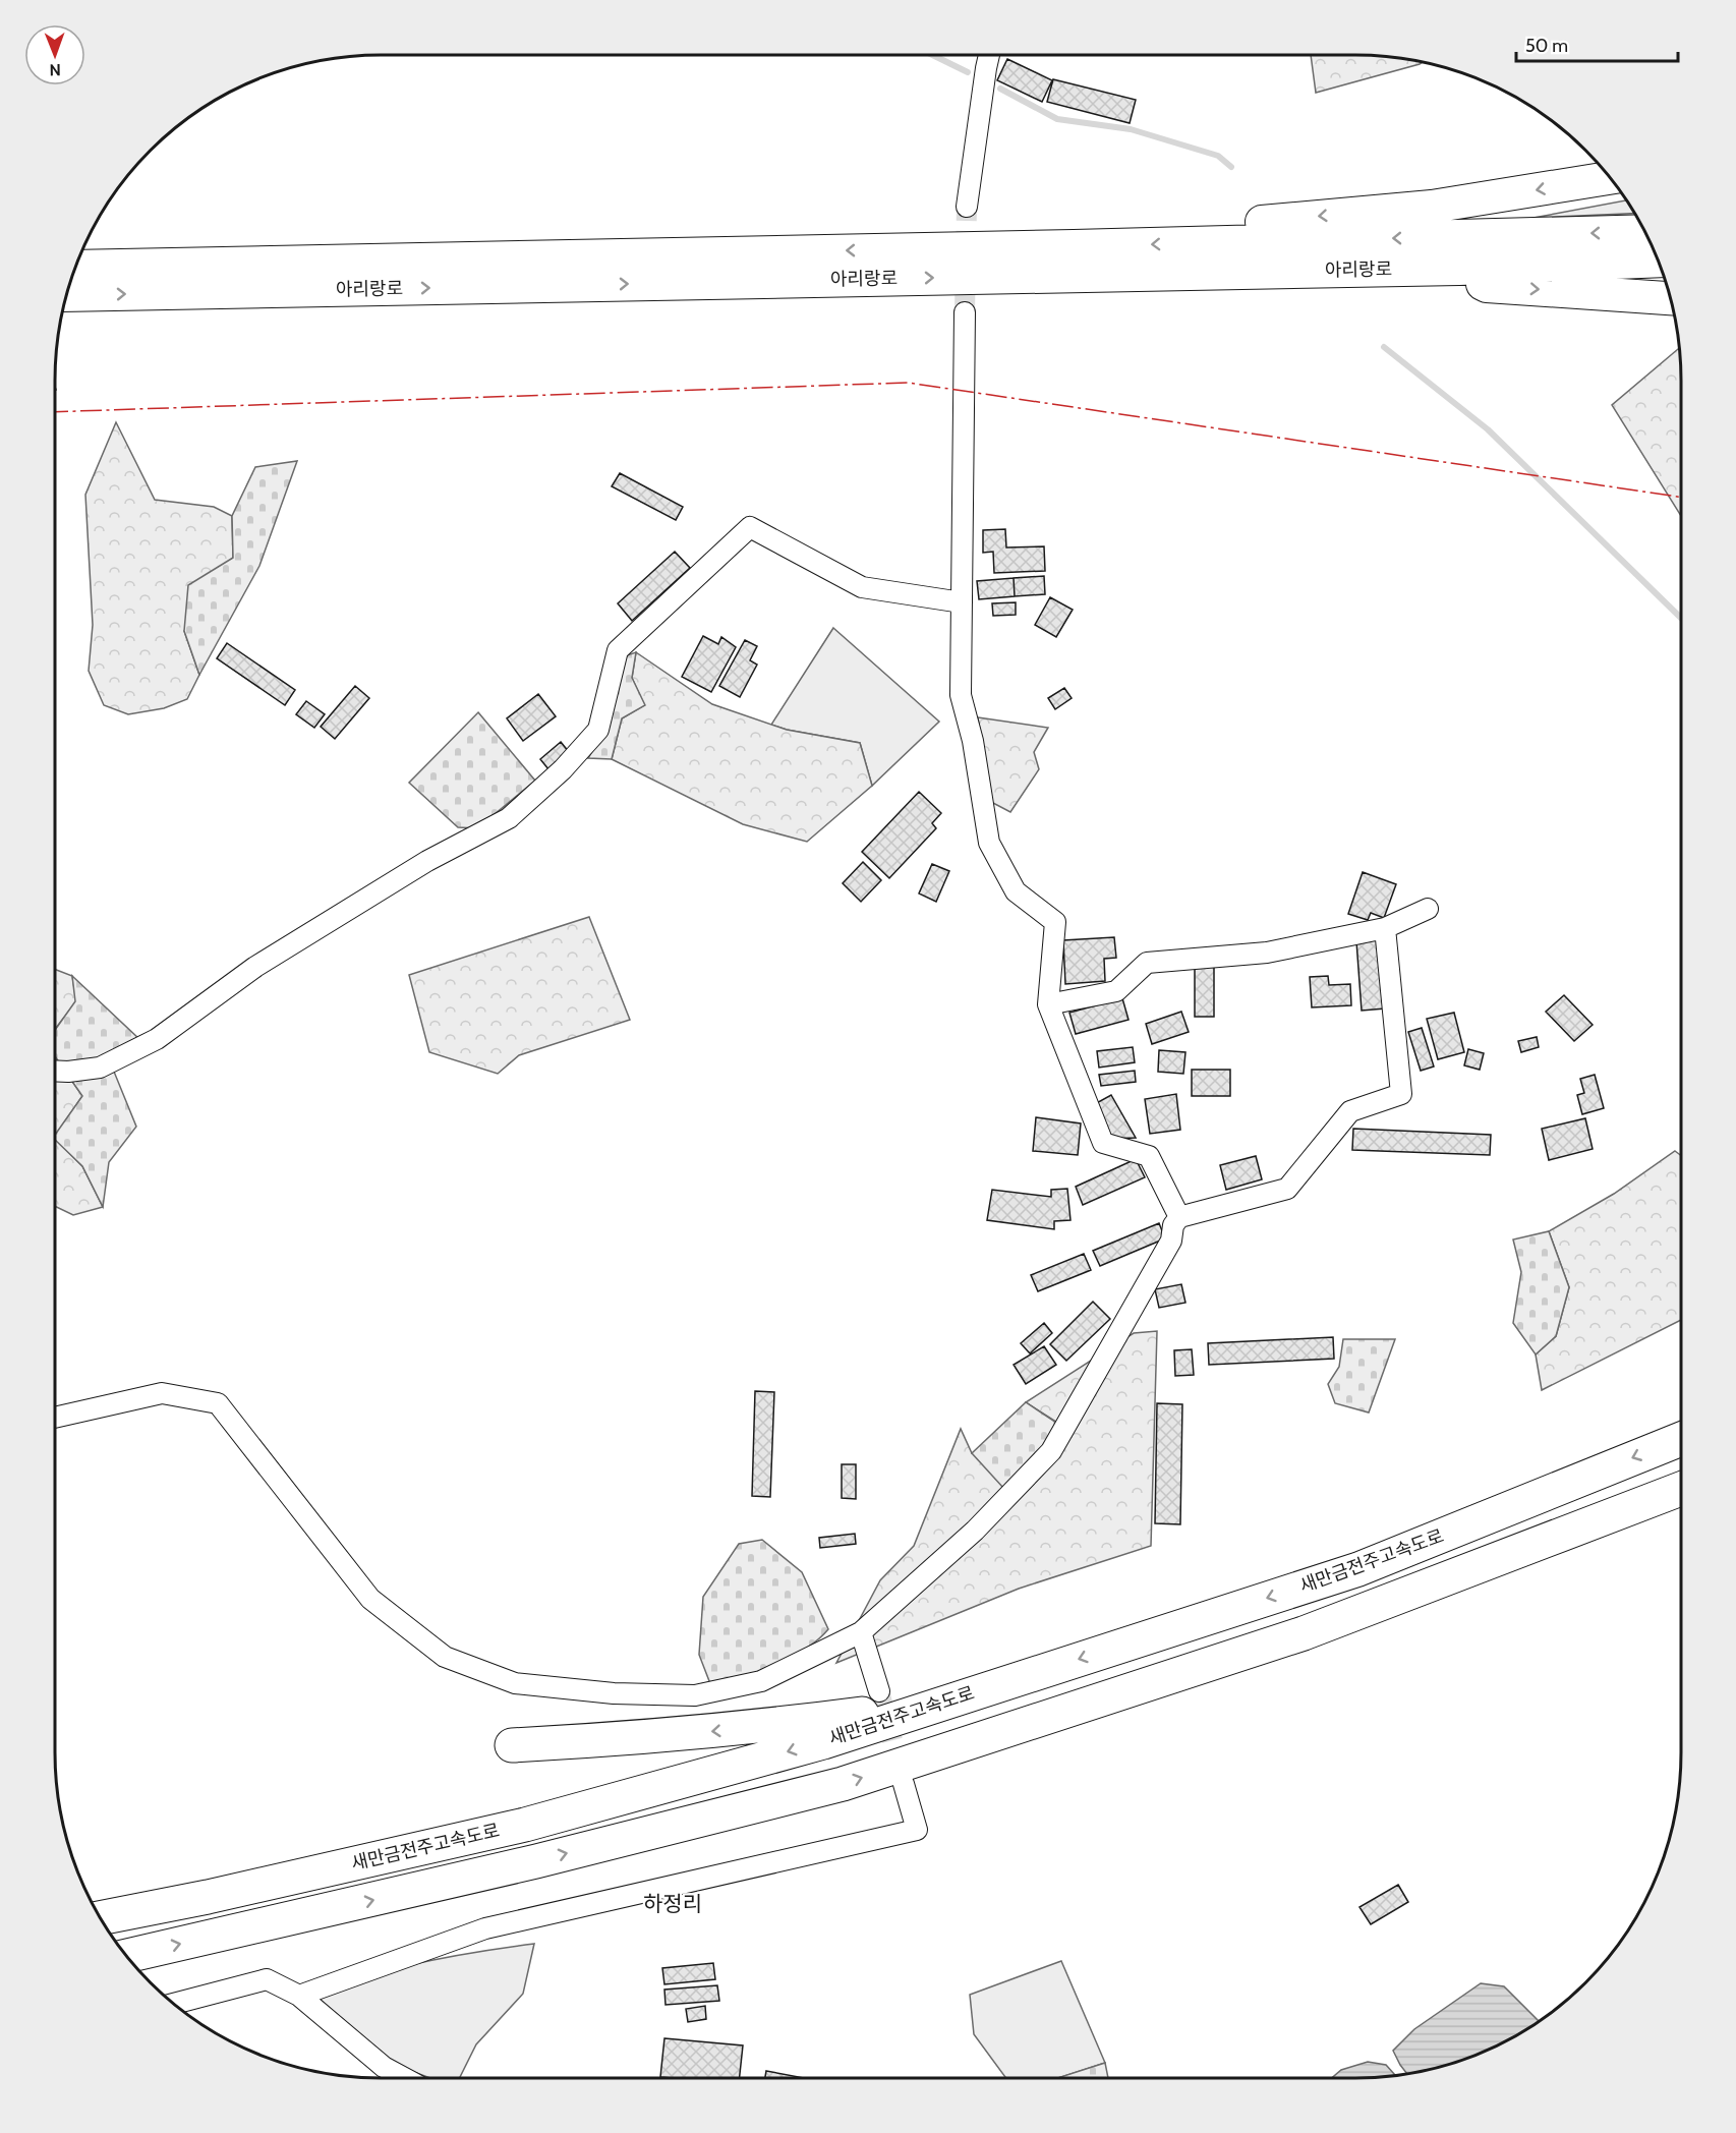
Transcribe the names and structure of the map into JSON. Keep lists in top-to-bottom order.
{
  "streets": {
    "highway": ["아리랑로", "새만금전주고속도로"]
  },
  "districts": ["하정리"],
  "scale_bar": "50 m",
  "north": "bottom"
}
